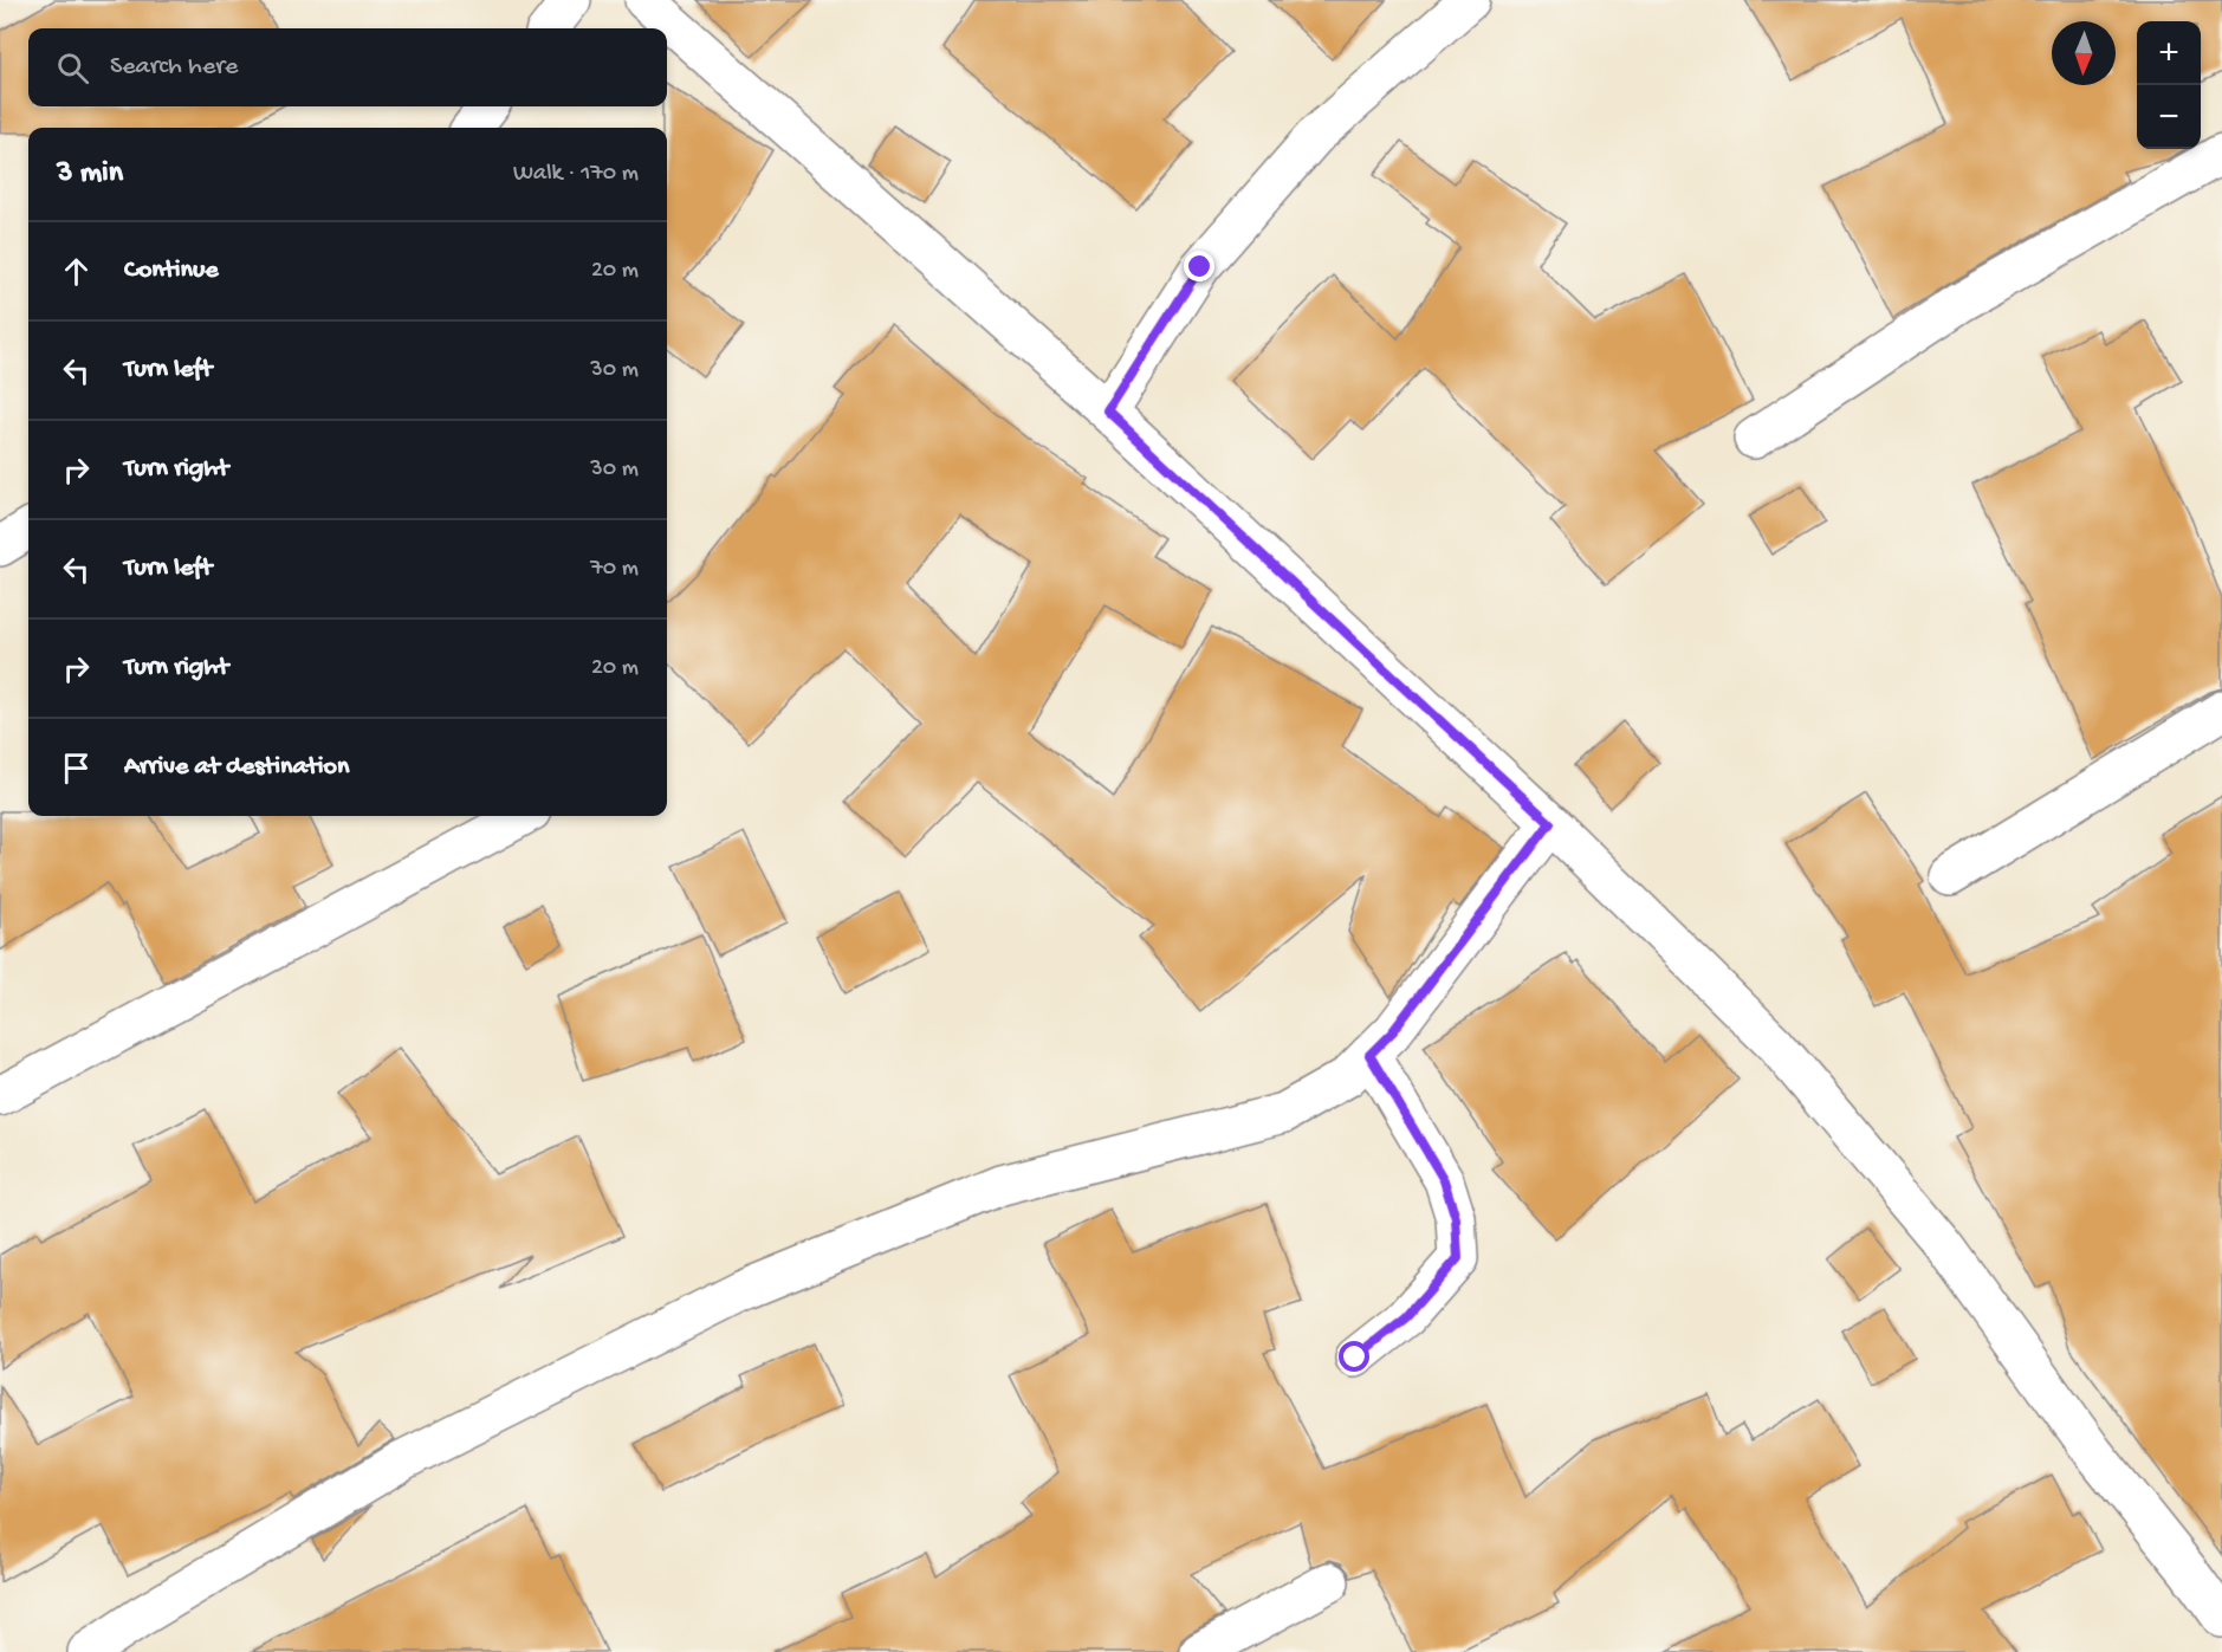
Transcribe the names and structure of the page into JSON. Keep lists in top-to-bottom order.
{
  "north": "bottom",
  "page": {
    "map_buttons": ["+", "−"],
    "search": "Search here",
    "heading": ["3 min", "Walk · 170 m"],
    "list": [
      ["Continue", "20 m"],
      ["Turn left", "30 m"],
      ["Turn right", "30 m"],
      ["Turn left", "70 m"],
      ["Turn right", "20 m"],
      "Arrive at destination"
    ]
  }
}
